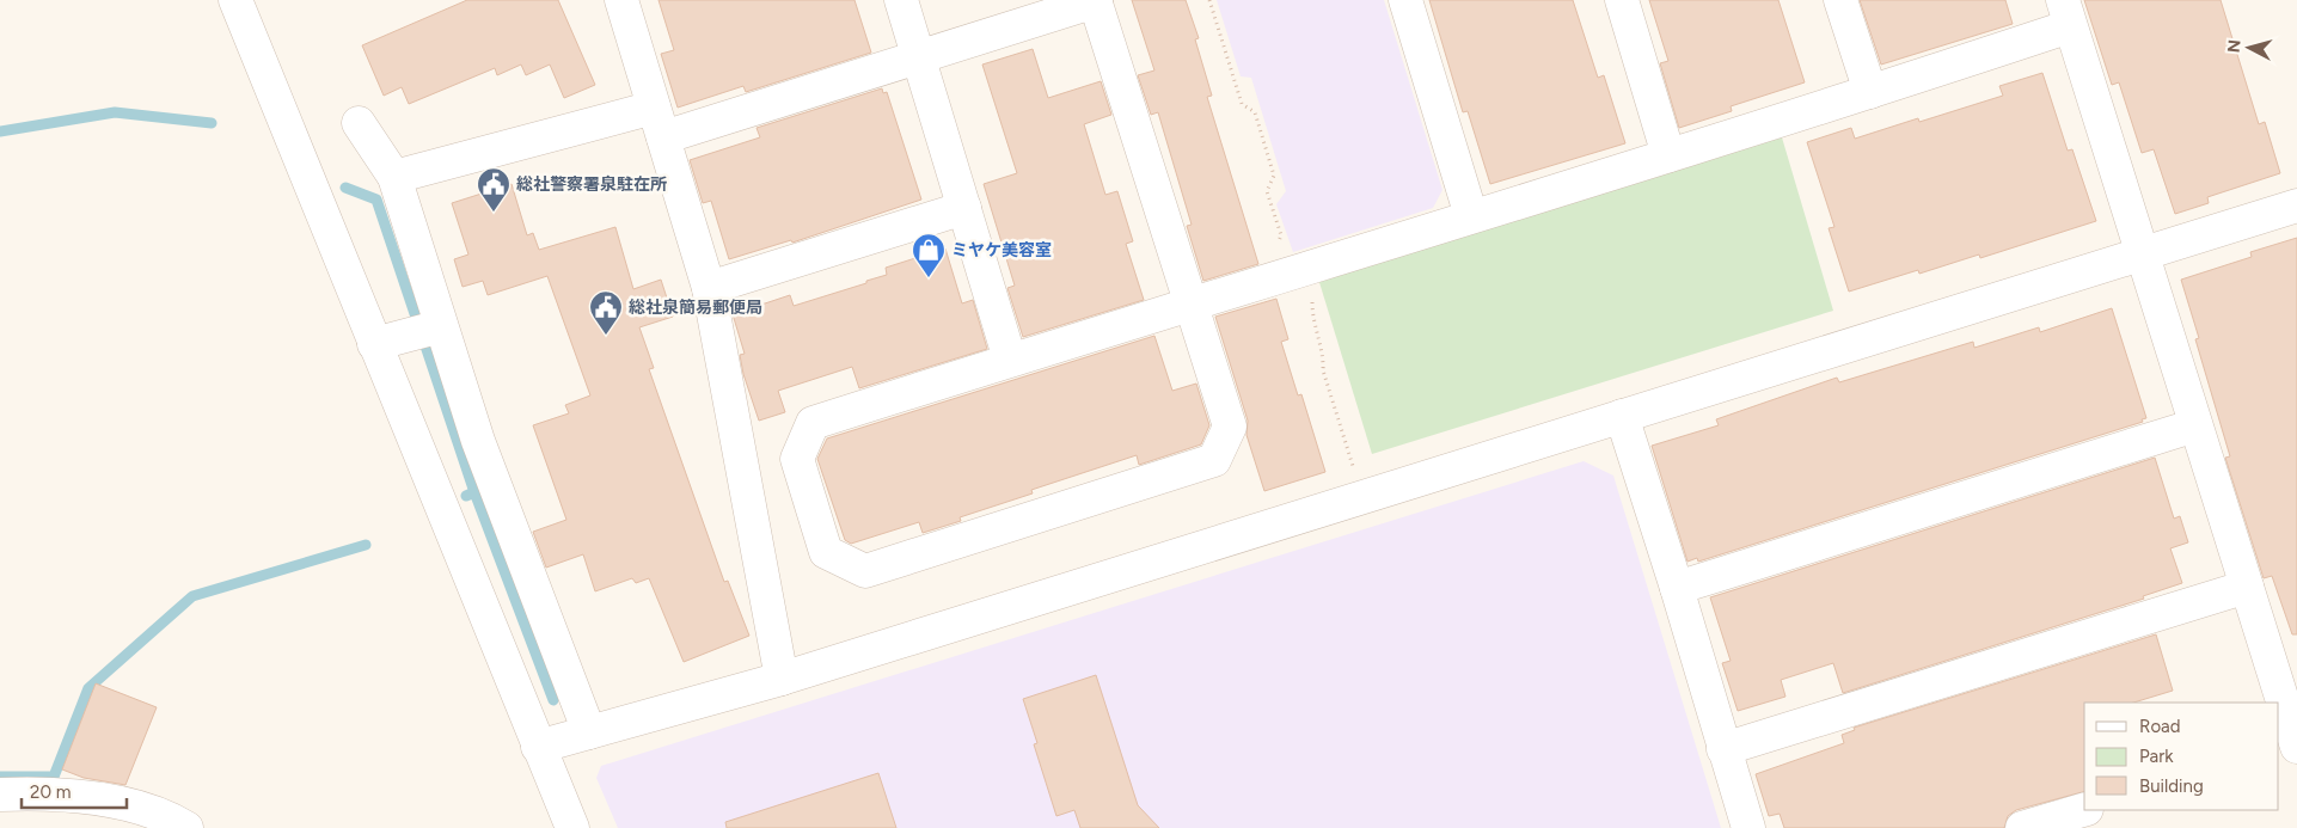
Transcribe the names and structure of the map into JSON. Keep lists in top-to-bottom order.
{
  "places": {
    "public building": ["総社警察署泉駐在所", "総社泉簡易郵便局"],
    "shop": ["ミヤケ美容室"]
  },
  "legend": ["Road", "Park", "Building"],
  "scale_bar": "20 m",
  "north": "left"
}
